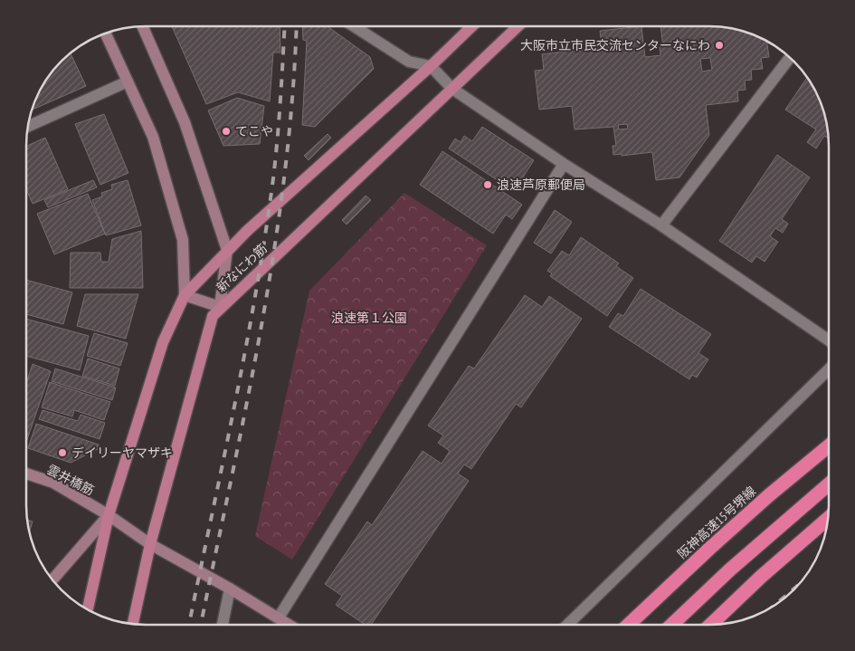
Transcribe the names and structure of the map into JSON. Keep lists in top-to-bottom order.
{
  "streets": {
    "highway": ["阪神高速15号堺線"],
    "main road": ["新なにわ筋"],
    "street": ["雲井橋筋"]
  },
  "crossings": [
    ["新なにわ筋", "雲井橋筋"]
  ],
  "parks": ["浪速第１公園"],
  "places": [
    "大阪市立市民交流センターなにわ",
    "てこや",
    "浪速芦原郵便局",
    "デイリーヤマザキ"
  ]
}
